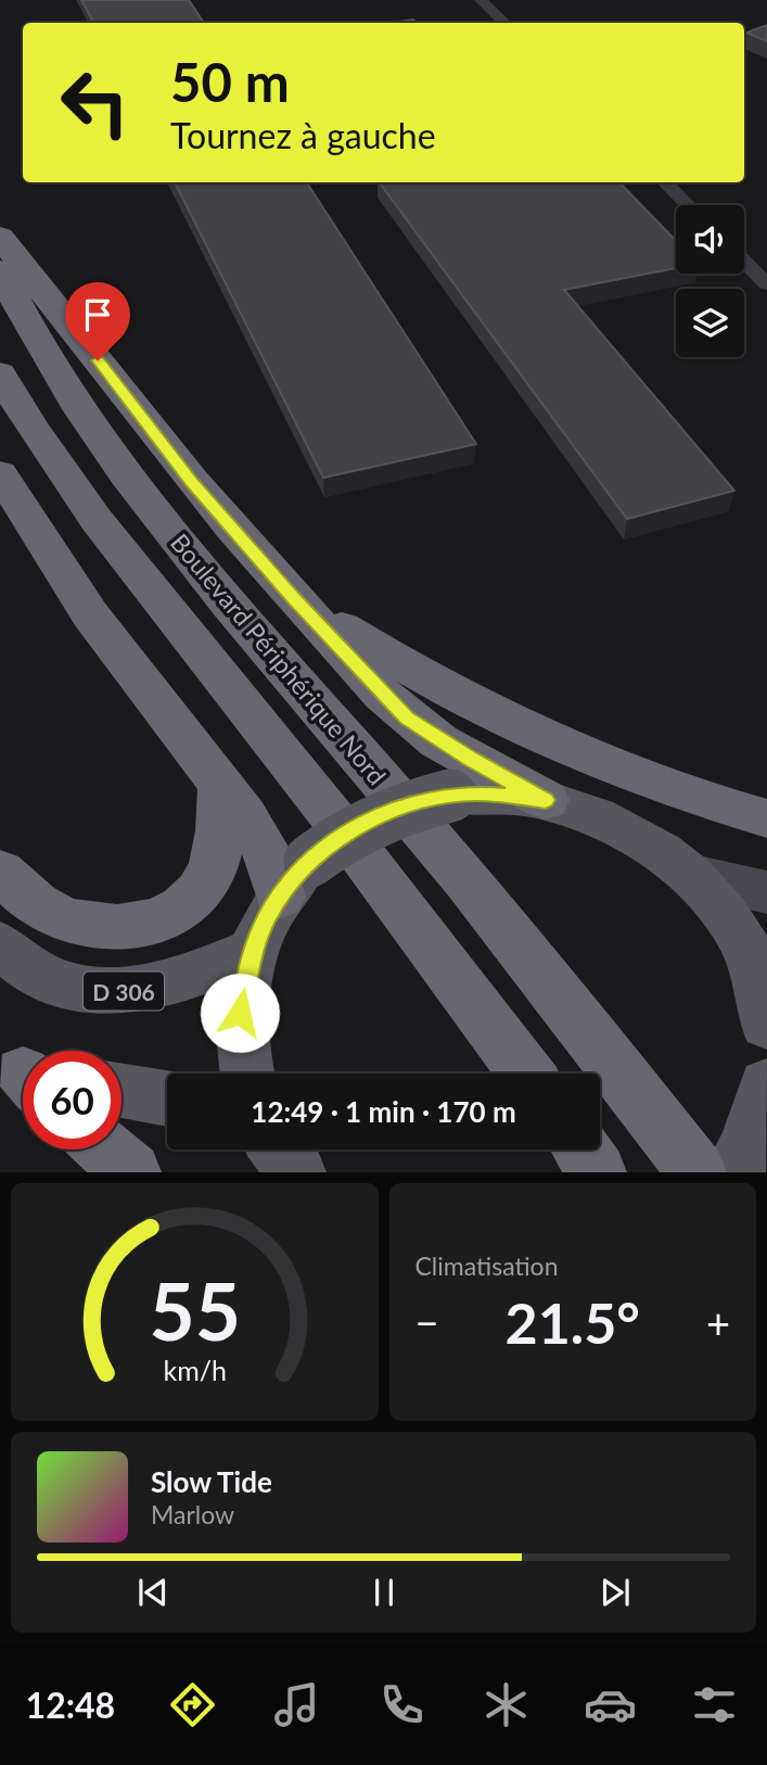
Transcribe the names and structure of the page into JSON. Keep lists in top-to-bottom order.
{
  "streets": {
    "highway": ["Boulevard Périphérique Nord"],
    "main road": ["D 306"]
  },
  "page": {
    "turn": ["50 m", "Tournez à gauche"],
    "limit": "60",
    "trip": "12:49 · 1 min · 170 m",
    "tile": "Climatisation",
    "heat": ["−", "21.5°", "+"],
    "song": ["Slow Tide", "Marlow"],
    "tabs": "12:48",
    "gauge": ["55", "km/h"]
  }
}
